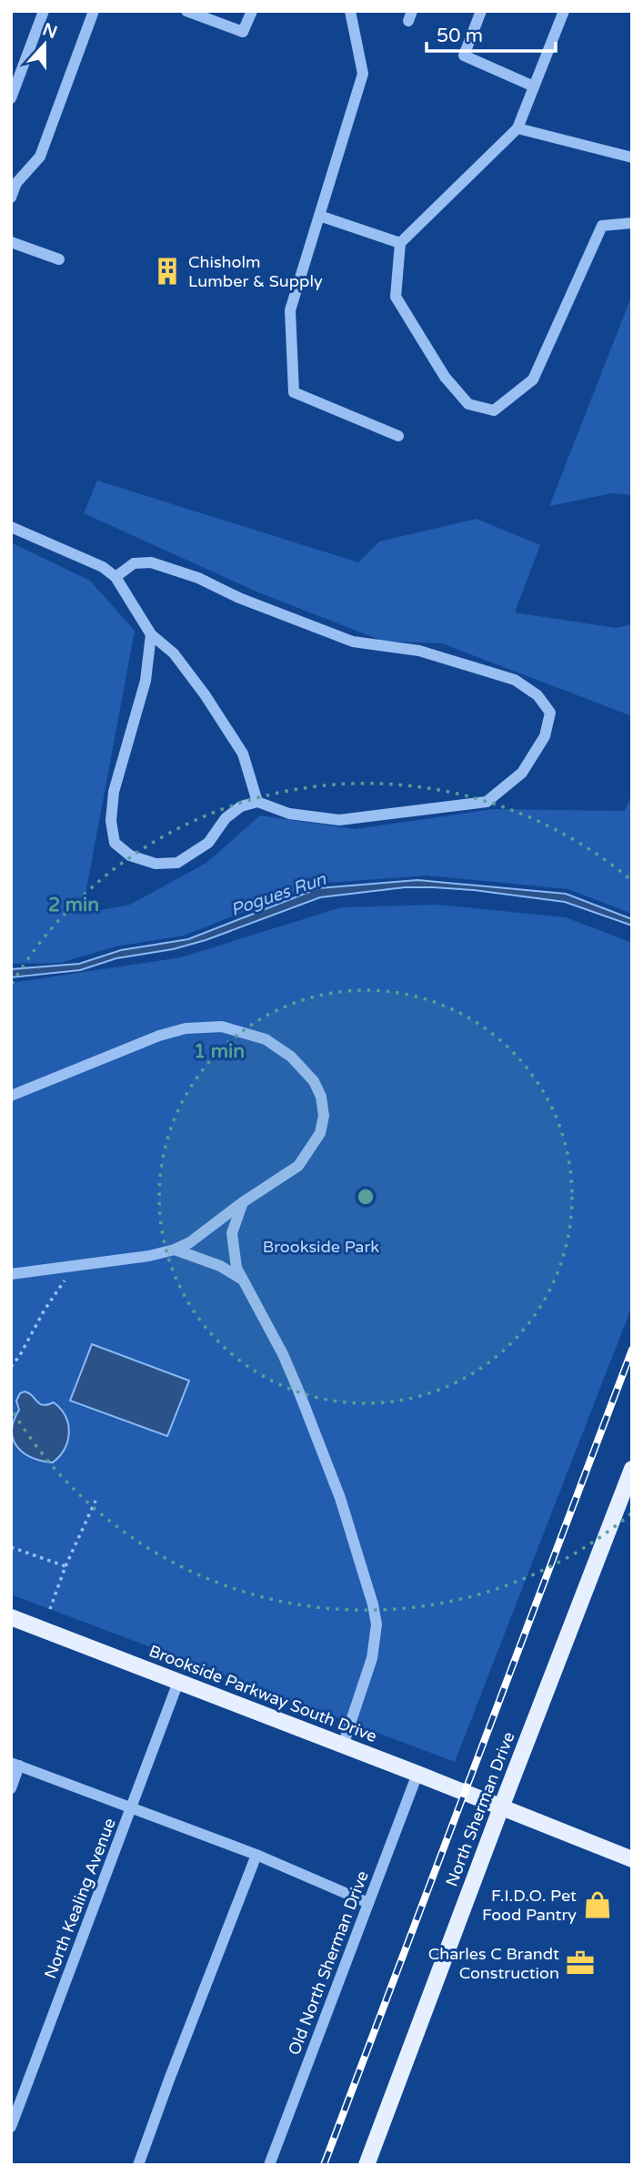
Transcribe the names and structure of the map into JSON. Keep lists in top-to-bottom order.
{
  "streets": {
    "main road": ["Brookside Parkway South Drive", "North Sherman Drive"],
    "street": ["North Kealing Avenue", "Old North Sherman Drive"]
  },
  "crossings": [
    ["Brookside Parkway South Drive", "North Sherman Drive"],
    ["Brookside Parkway South Drive", "North Kealing Avenue"],
    ["Brookside Parkway South Drive", "Old North Sherman Drive"]
  ],
  "water": ["Pogues Run"],
  "parks": ["Brookside Park"],
  "places": {
    "building": ["Chisholm Lumber & Supply"],
    "shop": ["F.I.D.O. Pet Food Pantry"],
    "office": ["Charles C Brandt Construction"]
  },
  "scale_bar": "50 m",
  "north": "top",
  "rings": ["2 min", "1 min"]
}
